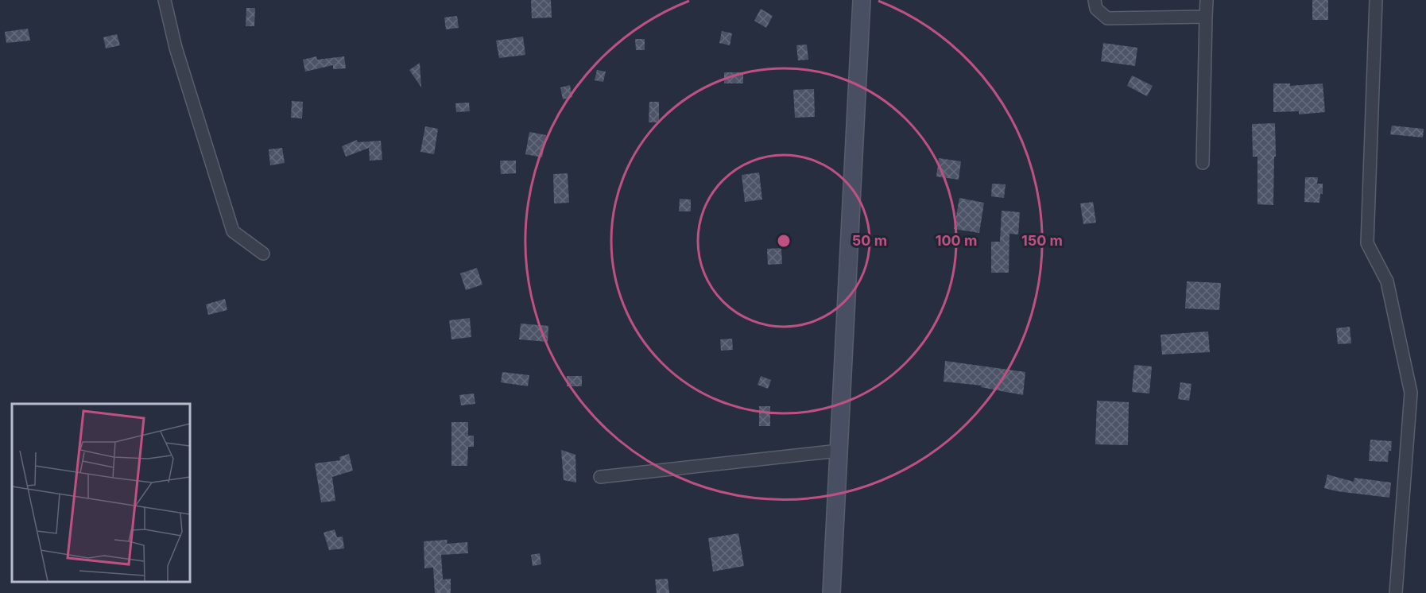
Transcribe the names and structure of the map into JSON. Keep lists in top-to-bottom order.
{
  "rings": ["50 m", "100 m", "150 m"]
}
